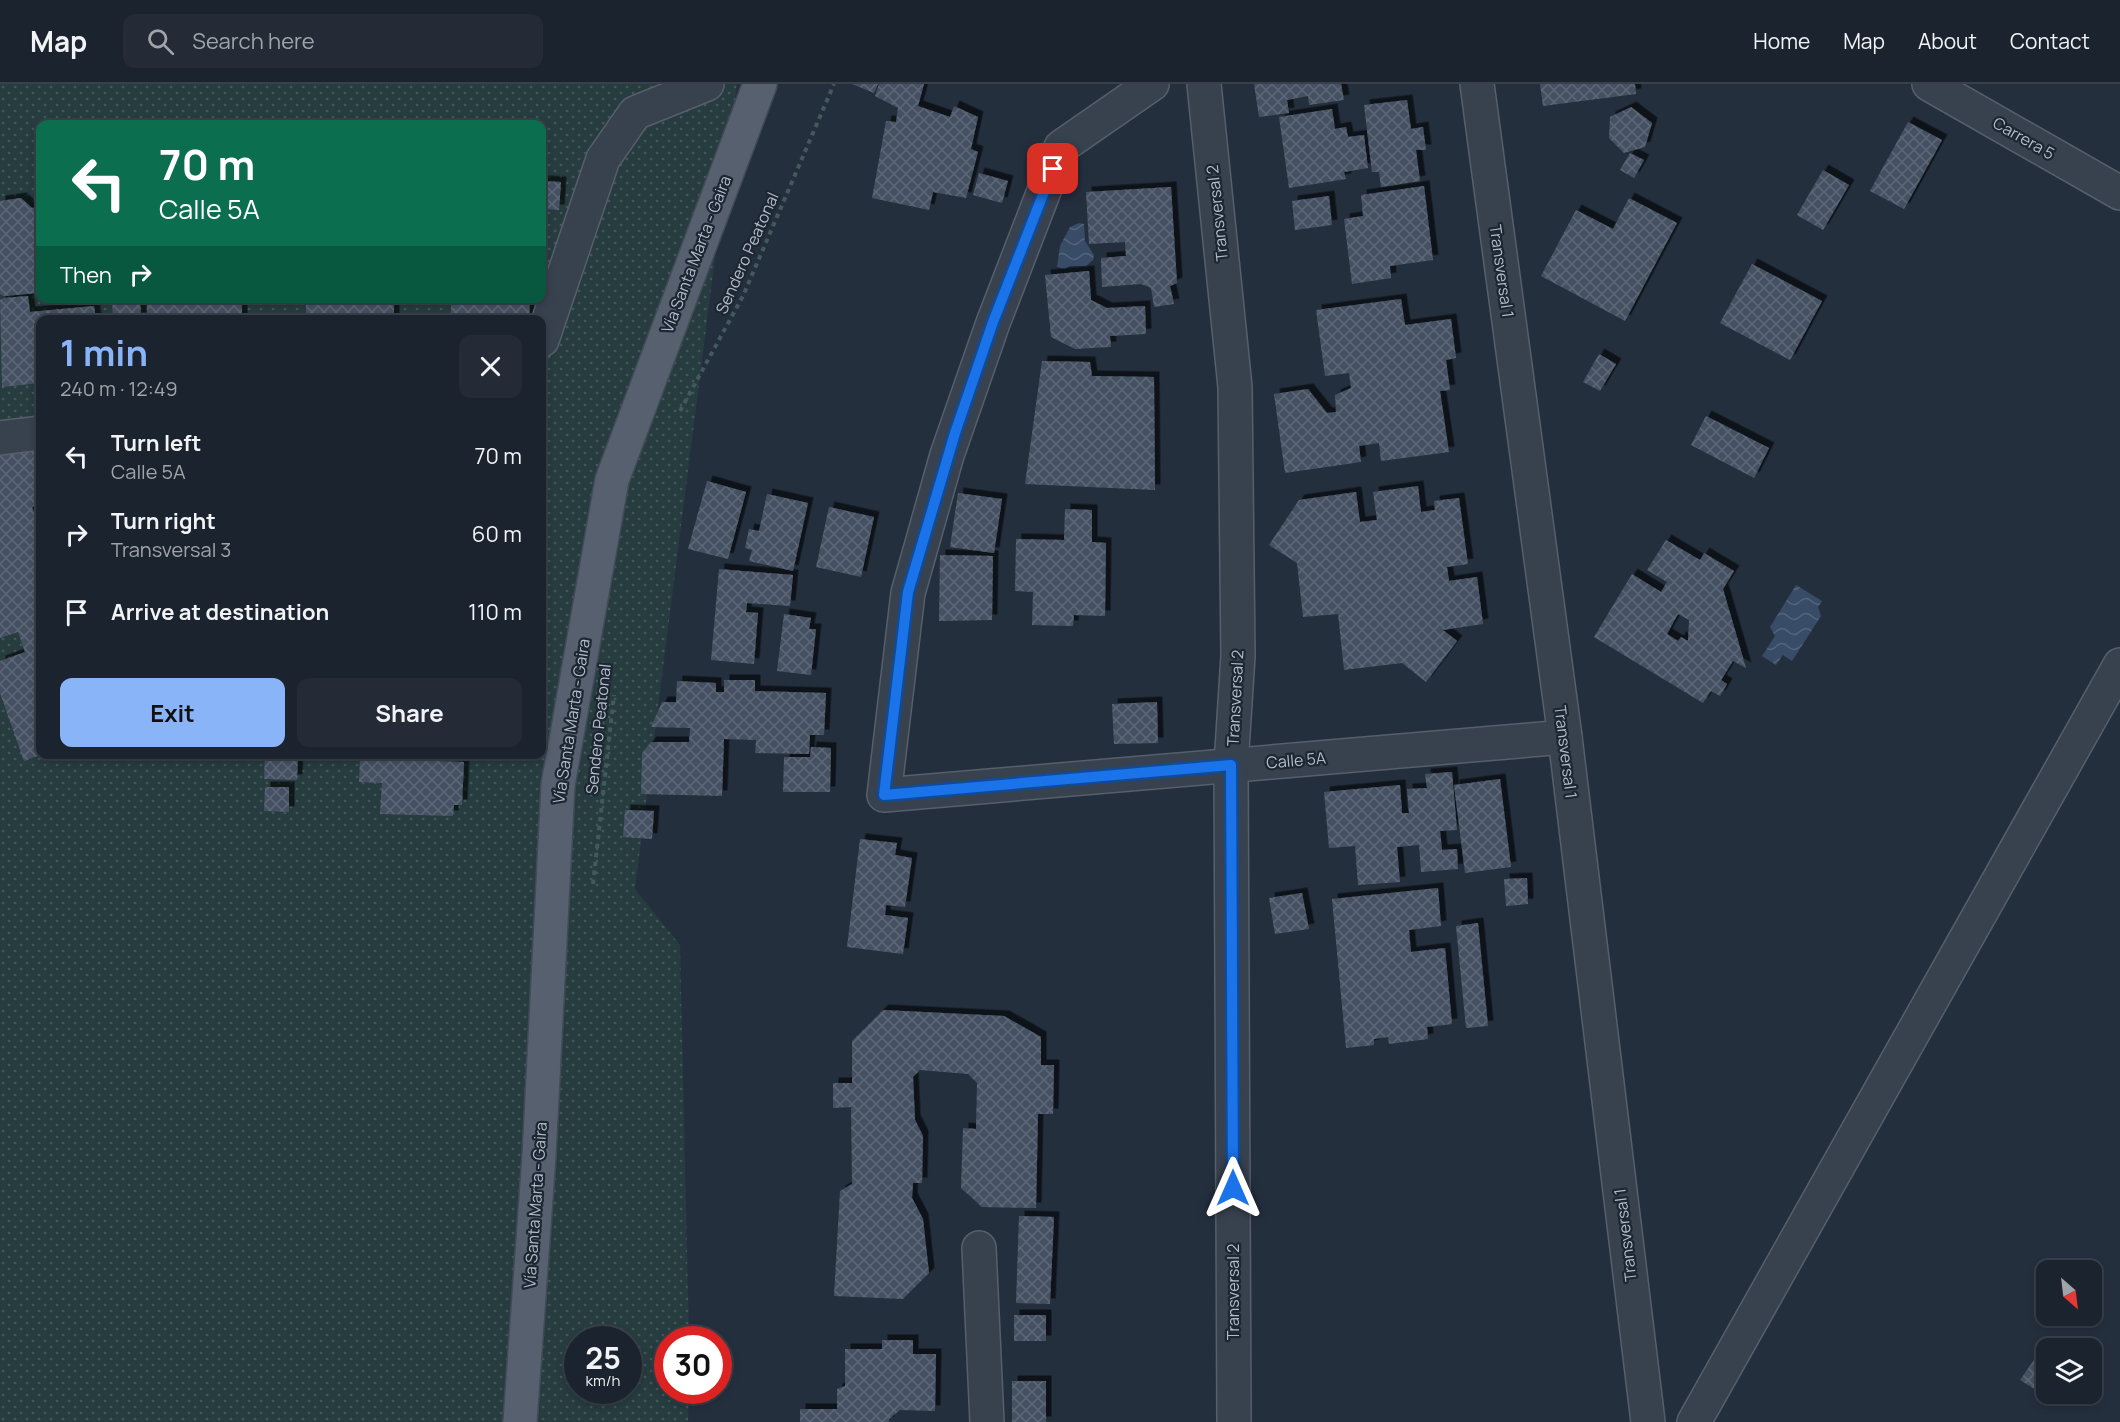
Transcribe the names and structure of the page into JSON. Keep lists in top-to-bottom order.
{
  "streets": {
    "main road": ["Vía Santa Marta - Gaira"],
    "street": [
      "Carrera 5",
      "Transversal 2",
      "Transversal 1",
      "Calle 5A"
    ],
    "path": ["Sendero Peatonal"]
  },
  "crossings": [
    ["Transversal 2", "Calle 5A"],
    ["Transversal 1", "Calle 5A"]
  ],
  "north": "bottom right",
  "page": {
    "header": "Map",
    "search": "Search here",
    "nav": [
      "Home",
      "Map",
      "About",
      "Contact"
    ],
    "turn": ["70 m", "Calle 5A"],
    "then": "Then",
    "heading": ["1 min", "240 m · 12:49"],
    "list": [
      {
        "name": "Turn left",
        "note": "Calle 5A",
        "value": "70 m"
      },
      {
        "name": "Turn right",
        "note": "Transversal 3",
        "value": "60 m"
      },
      {
        "name": "Arrive at destination",
        "value": "110 m"
      }
    ],
    "buttons": ["Exit", "Share"],
    "speed": "25 km/h",
    "limit": "30"
  }
}
